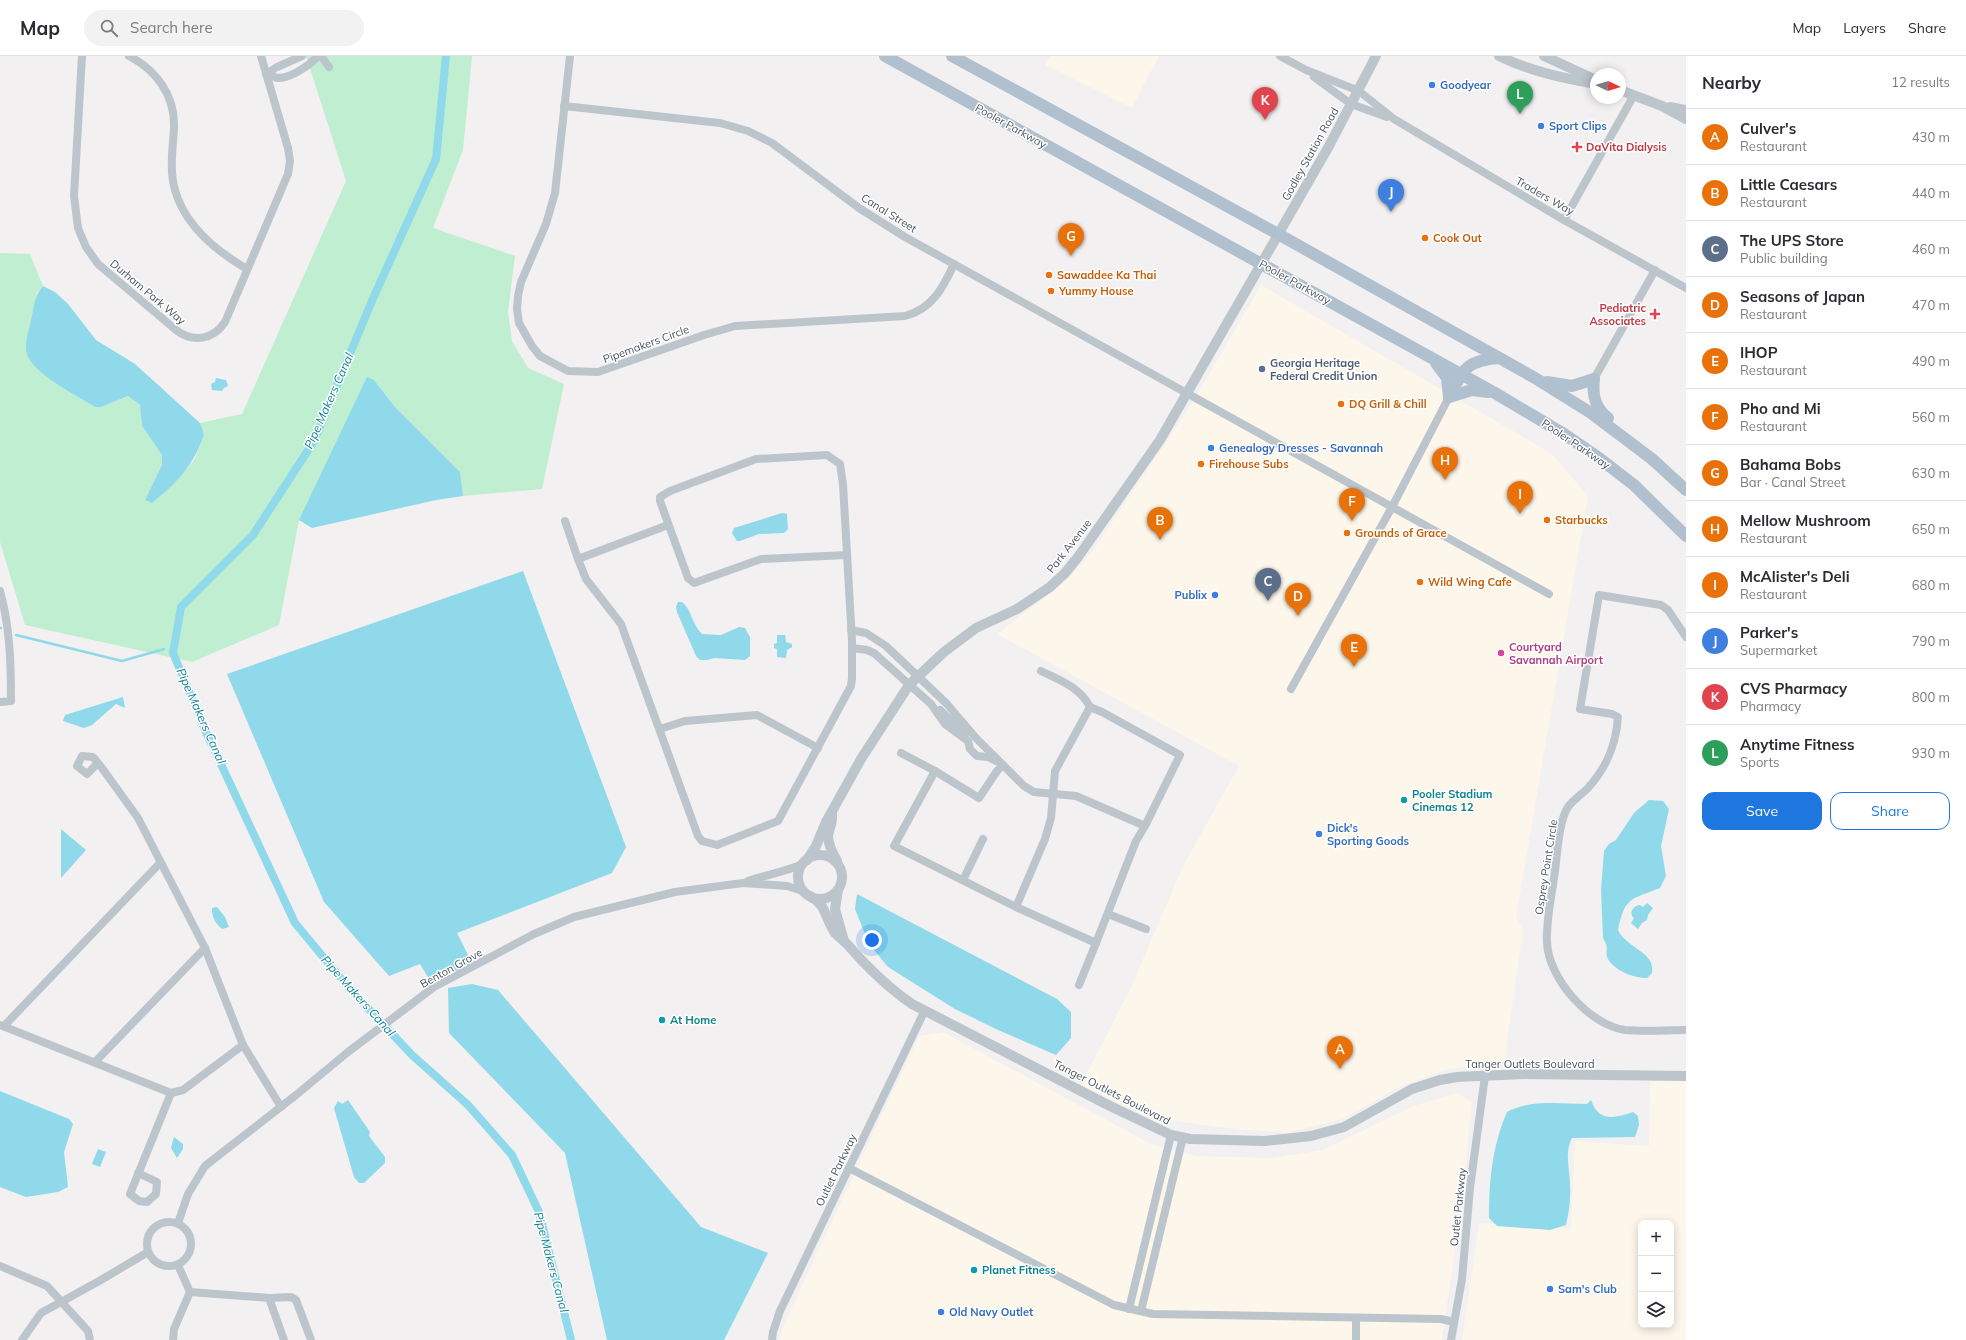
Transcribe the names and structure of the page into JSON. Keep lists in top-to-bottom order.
{
  "streets": {
    "main road": ["Pooler Parkway"],
    "street": [
      "Godley Station Road",
      "Traders Way",
      "Canal Street",
      "Durham Park Way",
      "Pipemakers Circle",
      "Park Avenue",
      "Osprey Point Circle",
      "Benton Grove",
      "Tanger Outlets Boulevard",
      "Outlet Parkway"
    ]
  },
  "crossings": [
    ["Pooler Parkway", "Godley Station Road"],
    ["Pooler Parkway", "Park Avenue"],
    ["Godley Station Road", "Traders Way"],
    ["Godley Station Road", "Park Avenue"],
    ["Canal Street", "Pipemakers Circle"],
    ["Canal Street", "Park Avenue"],
    ["Park Avenue", "Benton Grove"],
    ["Park Avenue", "Tanger Outlets Boulevard"],
    ["Benton Grove", "Tanger Outlets Boulevard"],
    ["Tanger Outlets Boulevard", "Outlet Parkway"]
  ],
  "water": ["Pipe Makers Canal"],
  "places": {
    "other": [
      "Goodyear",
      "Sport Clips",
      "Cook Out",
      "Sawaddee Ka Thai",
      "Yummy House",
      "Georgia Heritage Federal Credit Union",
      "DQ Grill & Chill",
      "Genealogy Dresses - Savannah",
      "Firehouse Subs",
      "Starbucks",
      "Grounds of Grace",
      "Wild Wing Cafe",
      "Publix",
      "Courtyard Savannah Airport",
      "Pooler Stadium Cinemas 12",
      "Dick's Sporting Goods",
      "At Home",
      "Planet Fitness",
      "Sam's Club",
      "Old Navy Outlet"
    ],
    "health": ["DaVita Dialysis", "Pediatric Associates"]
  },
  "north": "right",
  "page": {
    "header": "Map",
    "search": "Search here",
    "nav": ["Map", "Layers", "Share"],
    "heading": ["Nearby", "12 results"],
    "pins": [
      "L",
      "K",
      "J",
      "G",
      "H",
      "I",
      "F",
      "B",
      "C",
      "D",
      "E",
      "A"
    ],
    "list": [
      {
        "mark": "A",
        "name": "Culver's",
        "note": "Restaurant",
        "value": "430 m"
      },
      {
        "mark": "B",
        "name": "Little Caesars",
        "note": "Restaurant",
        "value": "440 m"
      },
      {
        "mark": "C",
        "name": "The UPS Store",
        "note": "Public building",
        "value": "460 m"
      },
      {
        "mark": "D",
        "name": "Seasons of Japan",
        "note": "Restaurant",
        "value": "470 m"
      },
      {
        "mark": "E",
        "name": "IHOP",
        "note": "Restaurant",
        "value": "490 m"
      },
      {
        "mark": "F",
        "name": "Pho and Mi",
        "note": "Restaurant",
        "value": "560 m"
      },
      {
        "mark": "G",
        "name": "Bahama Bobs",
        "note": "Bar · Canal Street",
        "value": "630 m"
      },
      {
        "mark": "H",
        "name": "Mellow Mushroom",
        "note": "Restaurant",
        "value": "650 m"
      },
      {
        "mark": "I",
        "name": "McAlister's Deli",
        "note": "Restaurant",
        "value": "680 m"
      },
      {
        "mark": "J",
        "name": "Parker's",
        "note": "Supermarket",
        "value": "790 m"
      },
      {
        "mark": "K",
        "name": "CVS Pharmacy",
        "note": "Pharmacy",
        "value": "800 m"
      },
      {
        "mark": "L",
        "name": "Anytime Fitness",
        "note": "Sports",
        "value": "930 m"
      }
    ],
    "buttons": ["Save", "Share"],
    "map_buttons": ["+", "−"]
  }
}
